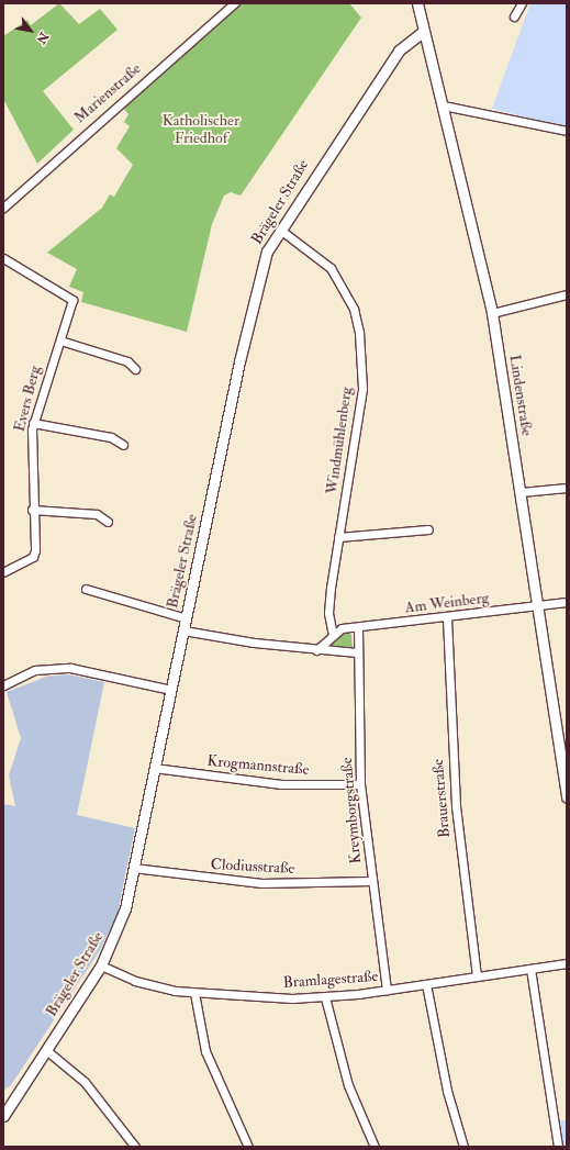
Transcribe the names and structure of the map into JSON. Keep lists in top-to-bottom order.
{
  "streets": {
    "street": [
      "Marienstraße",
      "Brägeler Straße",
      "Lindenstraße",
      "Evers Berg",
      "Windmühlenberg",
      "Am Weinberg",
      "Krogmannstraße",
      "Brauerstraße",
      "Kreymborgstraße",
      "Clodiusstraße",
      "Bramlagestraße"
    ]
  },
  "crossings": [
    ["Brägeler Straße", "Lindenstraße"],
    ["Brägeler Straße", "Windmühlenberg"],
    ["Brägeler Straße", "Krogmannstraße"],
    ["Brägeler Straße", "Clodiusstraße"],
    ["Brägeler Straße", "Bramlagestraße"],
    ["Lindenstraße", "Am Weinberg"],
    ["Windmühlenberg", "Am Weinberg"],
    ["Am Weinberg", "Brauerstraße"],
    ["Am Weinberg", "Kreymborgstraße"],
    ["Krogmannstraße", "Kreymborgstraße"],
    ["Brauerstraße", "Bramlagestraße"],
    ["Kreymborgstraße", "Clodiusstraße"],
    ["Kreymborgstraße", "Bramlagestraße"]
  ],
  "parks": ["Katholischer Friedhof"],
  "north": "bottom right"
}
